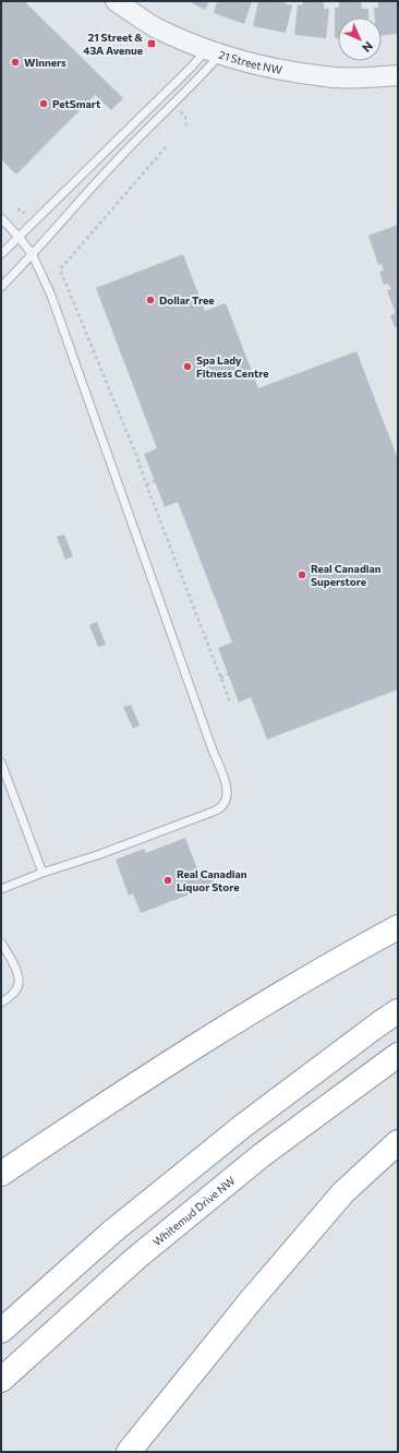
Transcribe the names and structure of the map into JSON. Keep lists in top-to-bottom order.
{
  "streets": {
    "highway": ["Whitemud Drive NW"],
    "street": ["21 Street NW"]
  },
  "places": {
    "transit": ["21 Street & 43A Avenue"],
    "other": [
      "Winners",
      "PetSmart",
      "Dollar Tree",
      "Spa Lady Fitness Centre",
      "Real Canadian Superstore",
      "Real Canadian Liquor Store"
    ]
  },
  "north": "bottom right"
}
